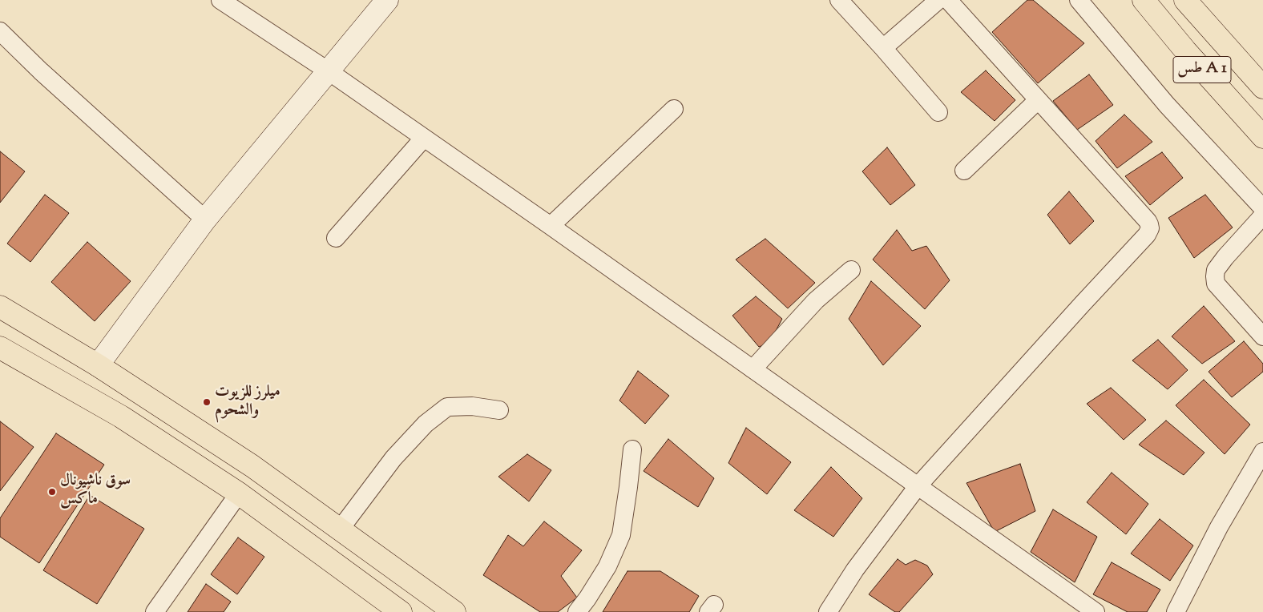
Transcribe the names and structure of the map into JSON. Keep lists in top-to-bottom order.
{
  "streets": {
    "highway": ["طس A 1"]
  },
  "places": ["ميلرز للزيوت والشحوم", "سوق ناشيونال ماكس"]
}
